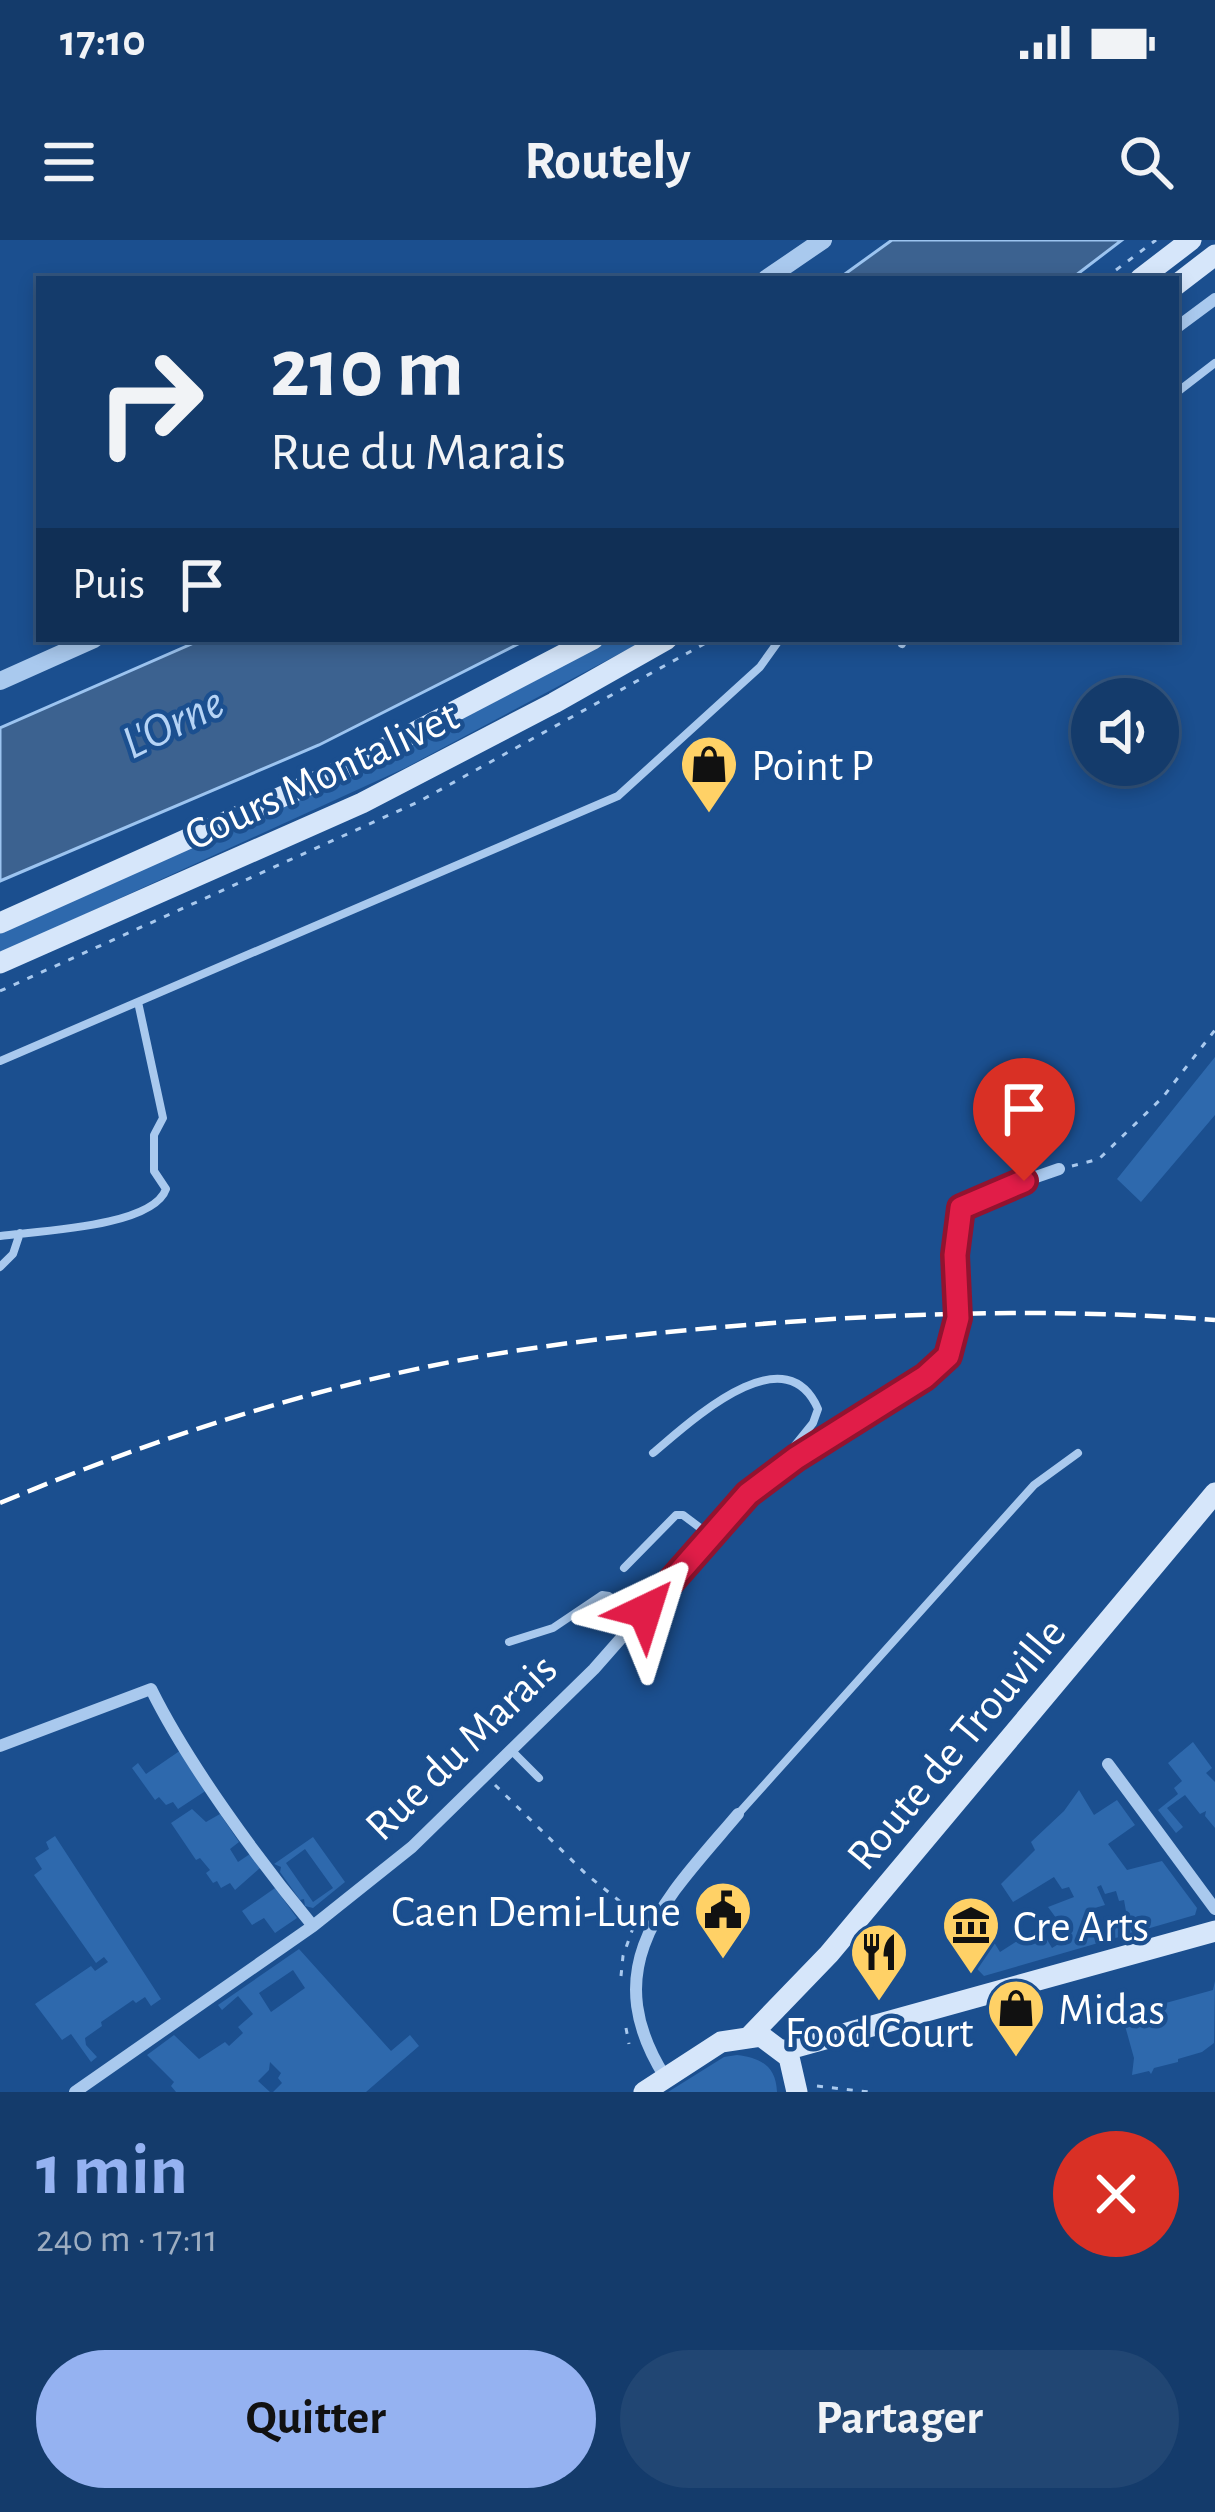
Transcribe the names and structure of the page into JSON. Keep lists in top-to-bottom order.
{
  "streets": {
    "main road": ["Cours Montalivet", "Route de Trouville"],
    "street": ["Rue du Marais"]
  },
  "water": ["L'Orne"],
  "places": {
    "shop": ["Point P", "Midas"],
    "public building": ["Caen Demi-Lune"],
    "museum": ["Cre Arts"],
    "restaurant": ["Food Court"]
  },
  "page": {
    "status": "17:10",
    "header": "Routely",
    "turn": ["210 m", "Rue du Marais"],
    "then": "Puis",
    "heading": ["1 min", "240 m · 17:11"],
    "buttons": ["Quitter", "Partager"]
  }
}
